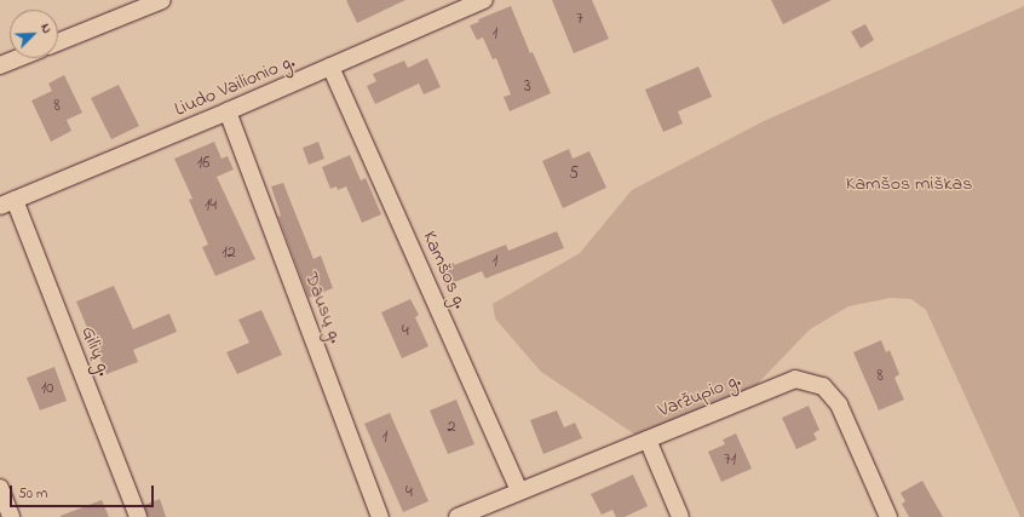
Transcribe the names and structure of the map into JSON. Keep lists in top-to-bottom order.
{
  "streets": {
    "street": [
      "Liudo Vailionio g.",
      "Kamšos g.",
      "Dausų g.",
      "Gilių g.",
      "Varžupio g."
    ]
  },
  "crossings": [
    ["Liudo Vailionio g.", "Kamšos g."],
    ["Liudo Vailionio g.", "Dausų g."],
    ["Liudo Vailionio g.", "Gilių g."],
    ["Kamšos g.", "Varžupio g."]
  ],
  "parks": ["Kamšos miškas"],
  "house_numbers": [
    "7",
    "1",
    "3",
    "8",
    "16",
    "5",
    "14",
    "12",
    "1",
    "4",
    "8",
    "10",
    "2",
    "1",
    "71",
    "4"
  ],
  "scale_bar": "50 m",
  "north": "top right"
}
